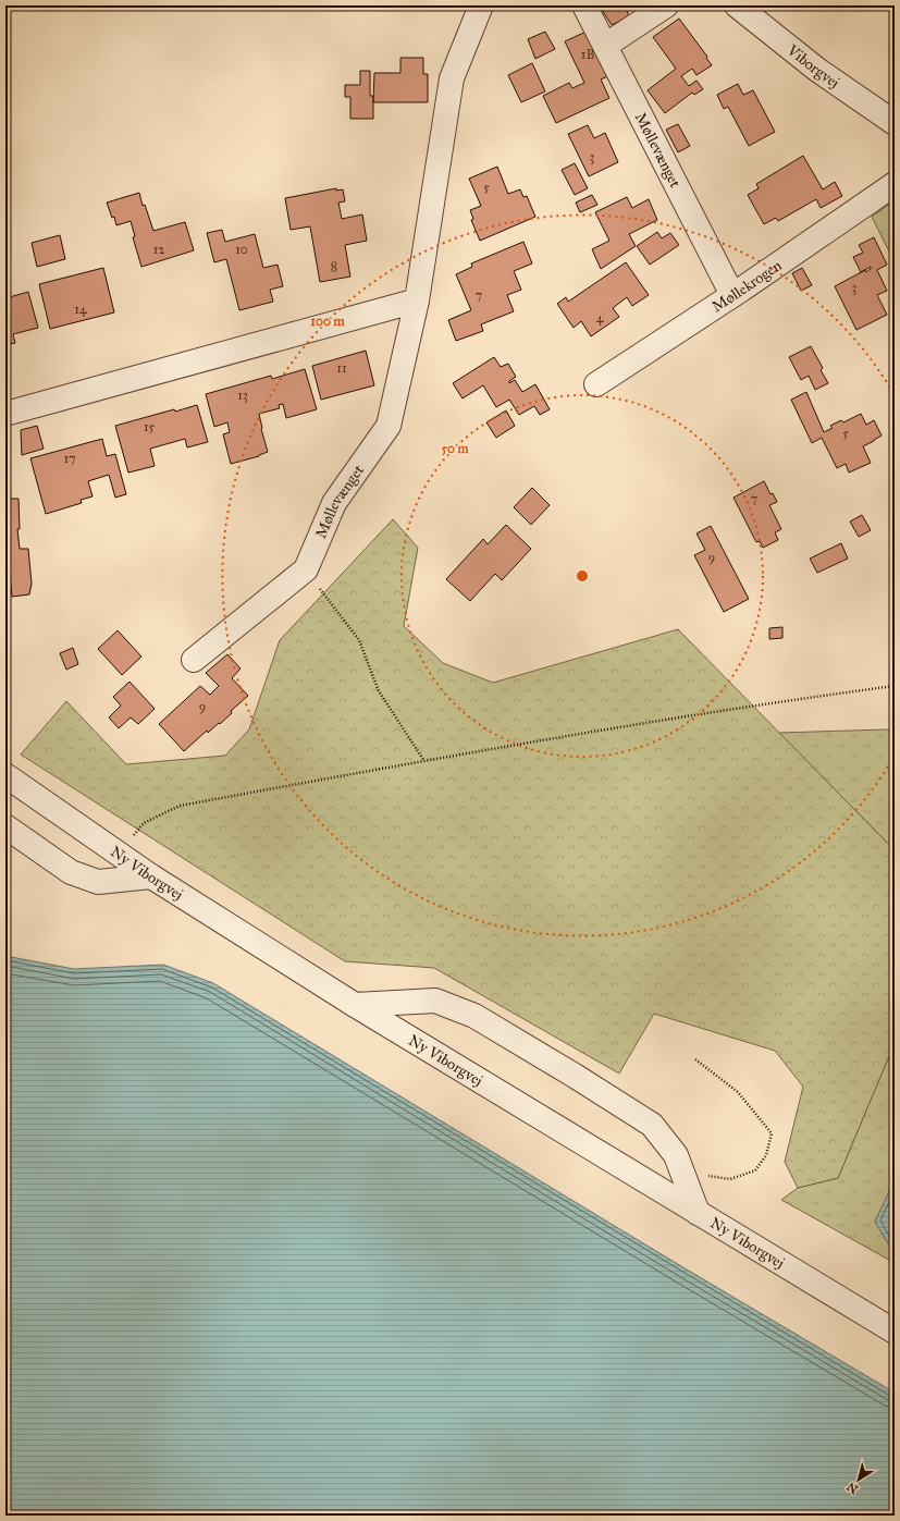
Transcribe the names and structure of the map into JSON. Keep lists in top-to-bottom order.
{
  "streets": {
    "street": [
      "Viborgvej",
      "Møllevænget",
      "Møllekrogen",
      "Ny Viborgvej"
    ]
  },
  "crossings": [
    ["Møllevænget", "Møllekrogen"]
  ],
  "house_numbers": [
    "1B",
    "3",
    "5",
    "12",
    "10",
    "8",
    "3",
    "7",
    "14",
    "4",
    "11",
    "13",
    "15",
    "5",
    "17",
    "7",
    "9",
    "9"
  ],
  "north": "bottom left",
  "rings": ["100 m", "50 m"]
}
